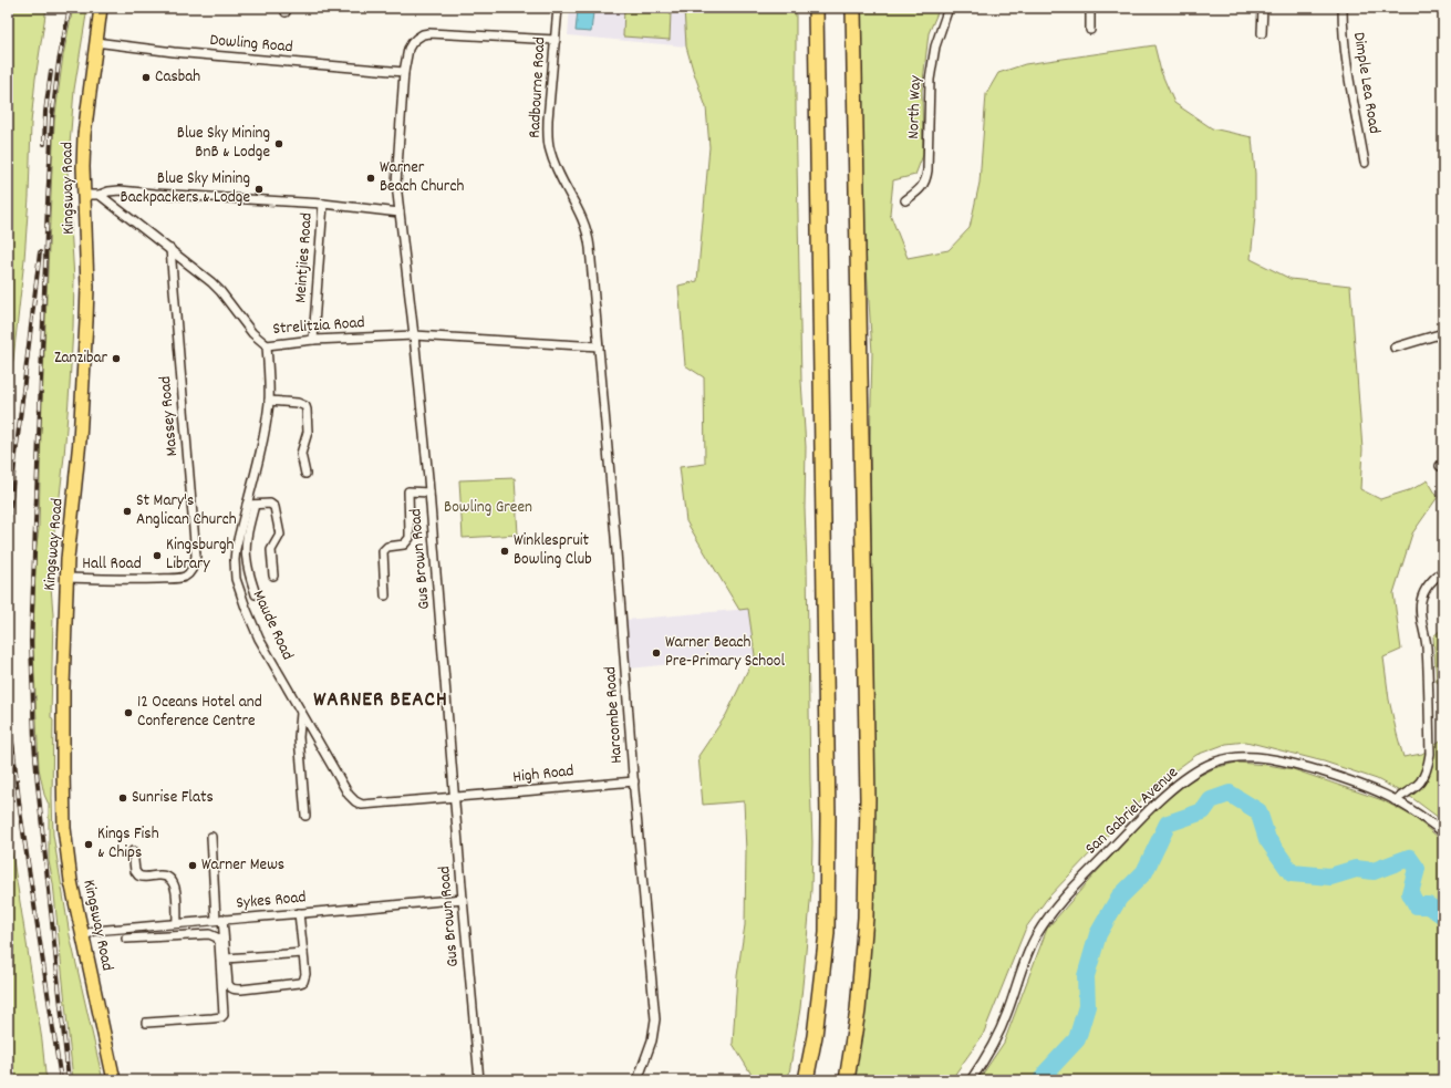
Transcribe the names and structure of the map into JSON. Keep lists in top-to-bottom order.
{
  "streets": {
    "main road": ["Kingsway Road"],
    "street": [
      "Dowling Road",
      "Dimple Lea Road",
      "Radbourne Road",
      "North Way",
      "Meintjies Road",
      "Strelitzia Road",
      "Massey Road",
      "Gus Brown Road",
      "Hall Road",
      "Maude Road",
      "Harcombe Road",
      "High Road",
      "San Gabriel Avenue",
      "Sykes Road"
    ]
  },
  "crossings": [
    ["Dowling Road", "Kingsway Road"],
    ["Dowling Road", "Gus Brown Road"],
    ["Radbourne Road", "Strelitzia Road"],
    ["Radbourne Road", "Gus Brown Road"],
    ["Radbourne Road", "Harcombe Road"],
    ["Kingsway Road", "Hall Road"],
    ["Kingsway Road", "Sykes Road"],
    ["Meintjies Road", "Strelitzia Road"],
    ["Strelitzia Road", "Massey Road"],
    ["Strelitzia Road", "Gus Brown Road"],
    ["Strelitzia Road", "Maude Road"],
    ["Strelitzia Road", "Harcombe Road"],
    ["Massey Road", "Hall Road"],
    ["Gus Brown Road", "Maude Road"],
    ["Gus Brown Road", "High Road"],
    ["Gus Brown Road", "Sykes Road"],
    ["Maude Road", "High Road"],
    ["Harcombe Road", "High Road"]
  ],
  "districts": ["WARNER BEACH"],
  "parks": ["Bowling Green"],
  "places": [
    "Casbah",
    "Blue Sky Mining BnB & Lodge",
    "Warner Beach Church",
    "Blue Sky Mining Backpackers & Lodge",
    "Zanzibar",
    "St Mary's Anglican Church",
    "Winklespruit Bowling Club",
    "Kingsburgh Library",
    "Warner Beach Pre-Primary School",
    "12 Oceans Hotel and Conference Centre",
    "Sunrise Flats",
    "Kings Fish & Chips",
    "Warner Mews"
  ]
}
